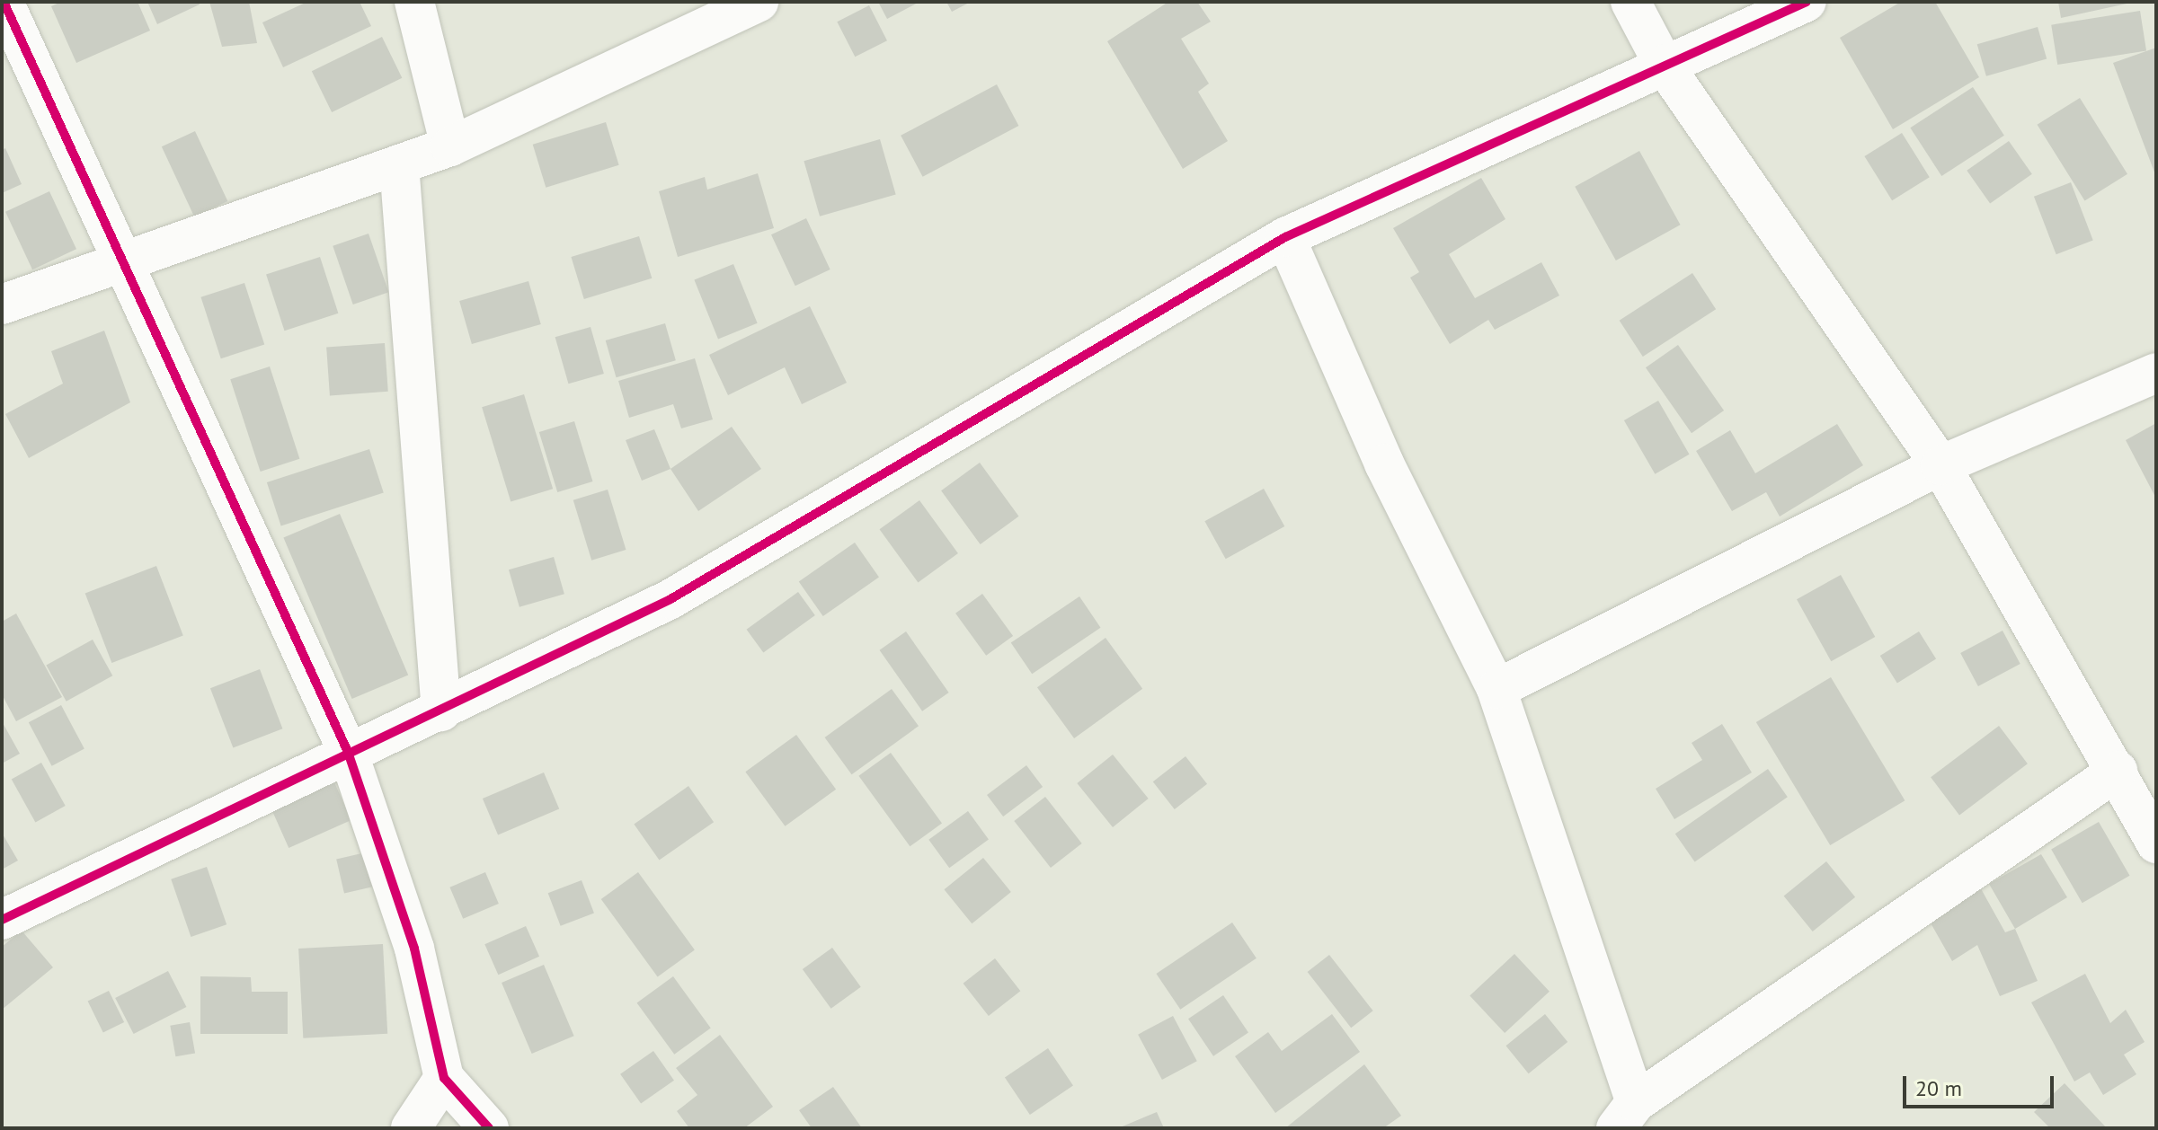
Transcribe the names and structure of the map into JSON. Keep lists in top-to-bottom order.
{
  "scale_bar": "20 m"
}
